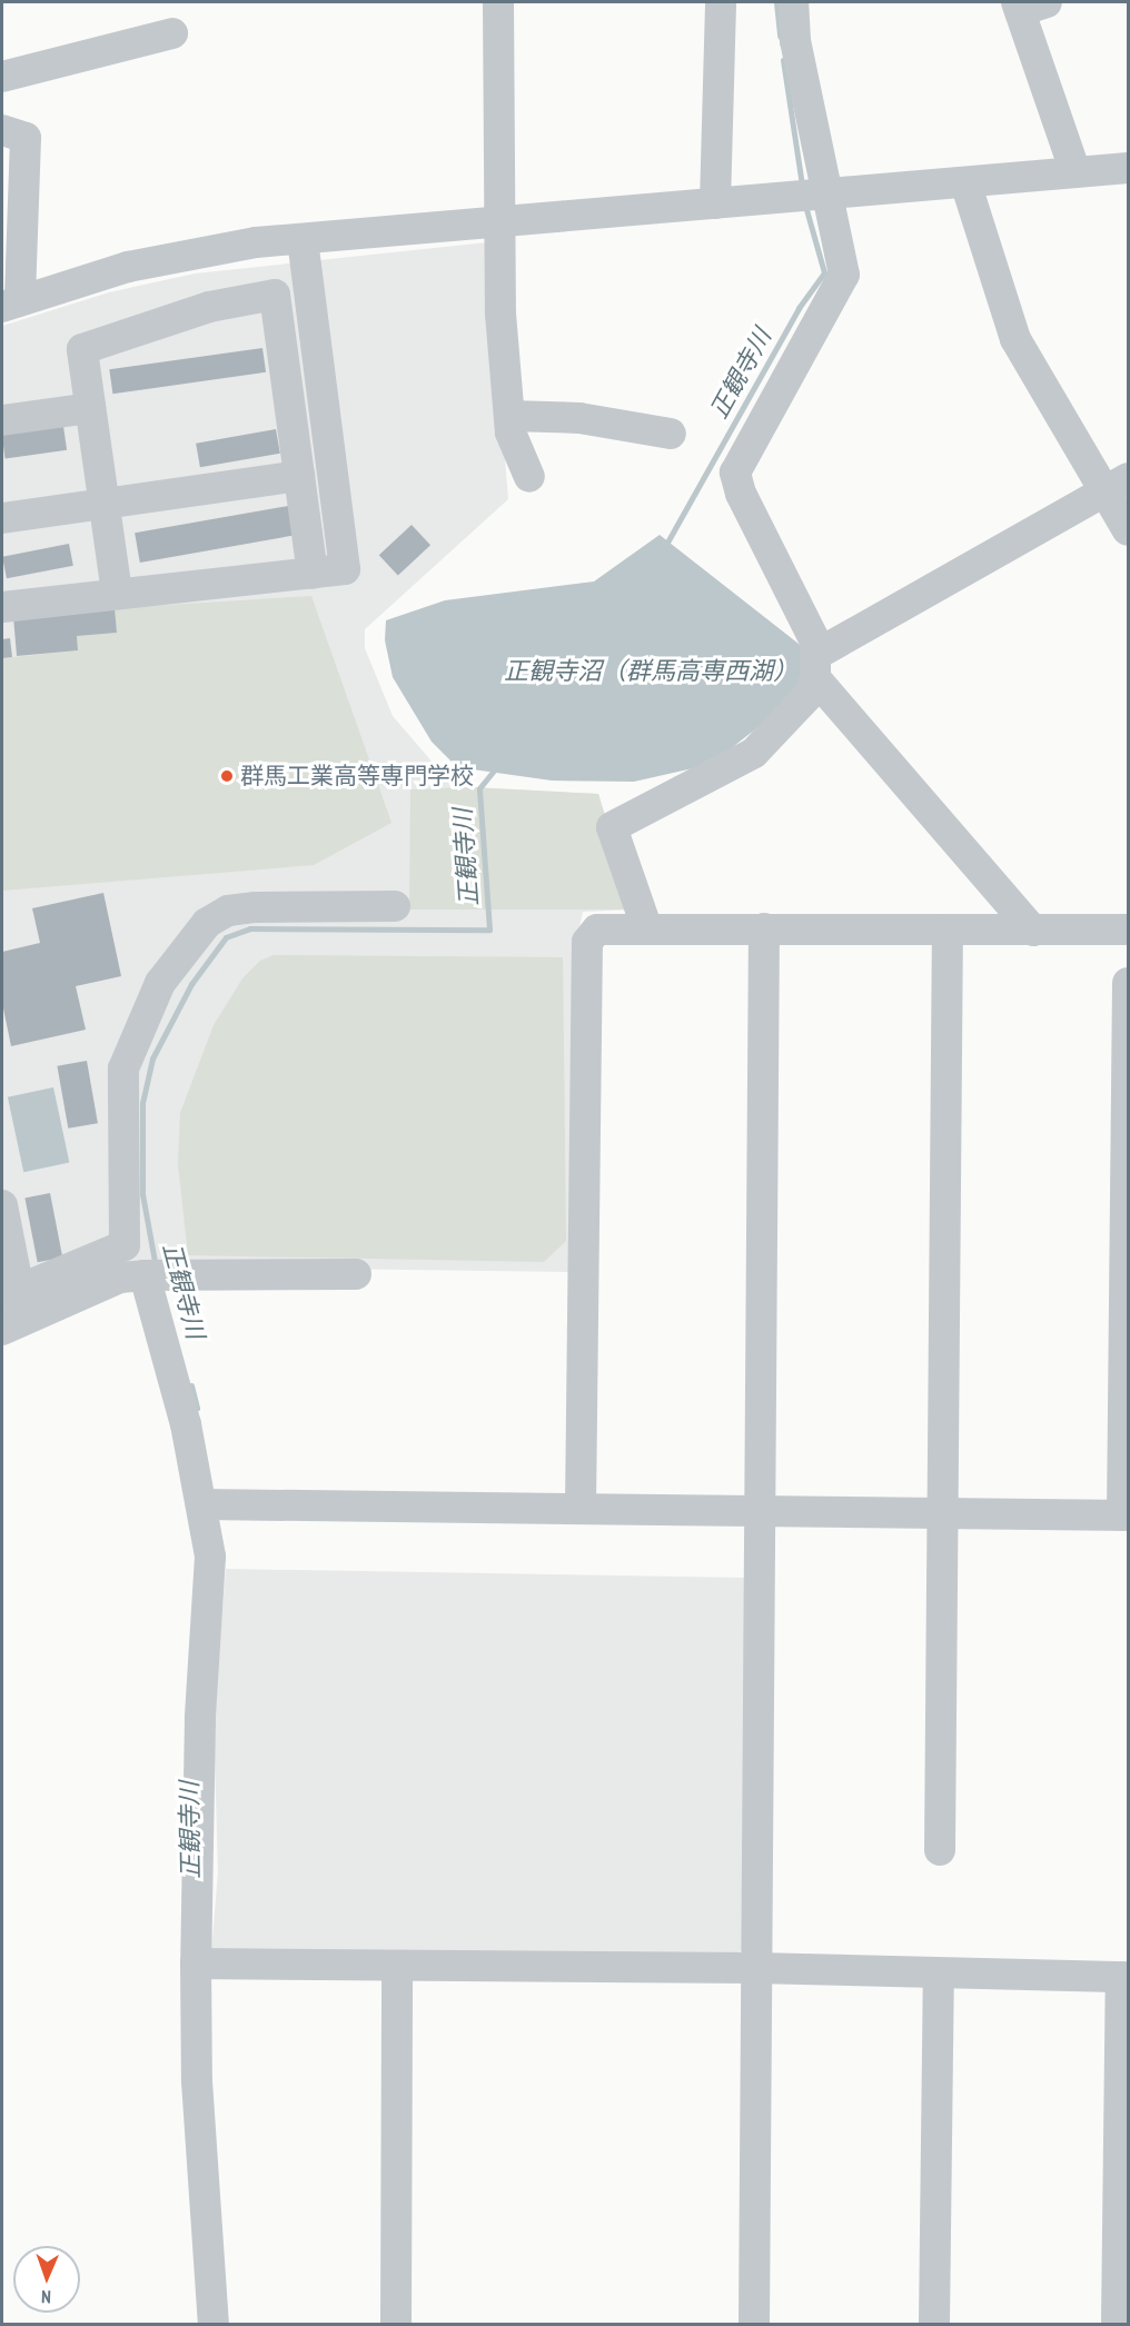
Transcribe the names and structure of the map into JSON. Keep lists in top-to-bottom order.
{
  "water": ["正観寺川", "正観寺沼（群馬高専西湖）"],
  "places": ["群馬工業高等専門学校"],
  "north": "bottom"
}
